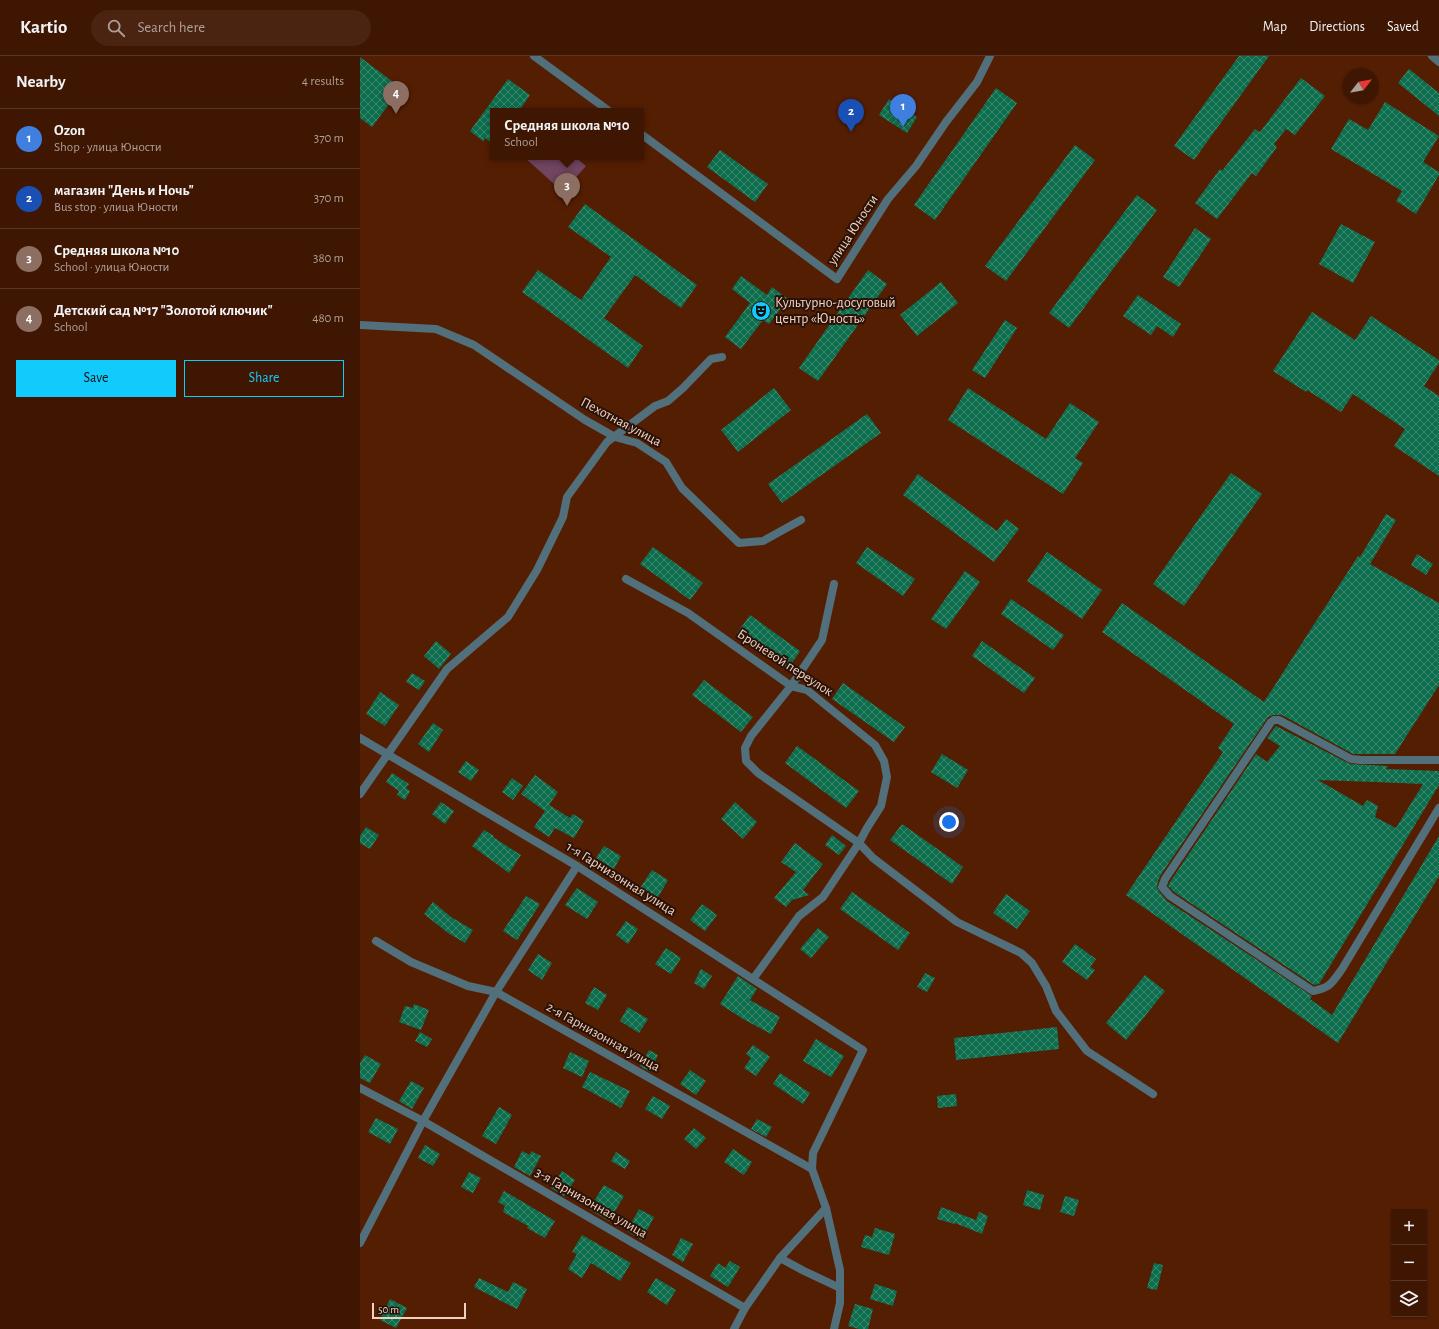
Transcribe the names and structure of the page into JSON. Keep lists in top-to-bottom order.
{
  "streets": {
    "street": [
      "улица Юности",
      "Пехотная улица",
      "Броневой переулок",
      "1-я Гарнизонная улица",
      "2-я Гарнизонная улица",
      "3-я Гарнизонная улица"
    ]
  },
  "crossings": [
    ["Броневой переулок", "1-я Гарнизонная улица"],
    ["1-я Гарнизонная улица", "2-я Гарнизонная улица"]
  ],
  "places": {
    "theatre": ["Культурно-досуговый центр «Юность»"]
  },
  "scale_bar": "50 m",
  "north": "top right",
  "page": {
    "header": "Kartio",
    "search": "Search here",
    "nav": ["Map", "Directions", "Saved"],
    "heading": ["Nearby", "4 results"],
    "pins": [
      "4",
      "1",
      "2",
      "3"
    ],
    "list": [
      {
        "mark": "1",
        "name": "Ozon",
        "note": "Shop · улица Юности",
        "value": "370 m"
      },
      {
        "mark": "2",
        "name": "магазин \"День и Ночь\"",
        "note": "Bus stop · улица Юности",
        "value": "370 m"
      },
      {
        "mark": "3",
        "name": "Средняя школа №10",
        "note": "School · улица Юности",
        "value": "380 m"
      },
      {
        "mark": "4",
        "name": "Детский сад №17 \"Золотой ключик\"",
        "note": "School",
        "value": "480 m"
      }
    ],
    "popup": ["Средняя школа №10", "School"],
    "buttons": ["Save", "Share"],
    "map_buttons": ["+", "−"],
    "scale": "50 m"
  }
}
